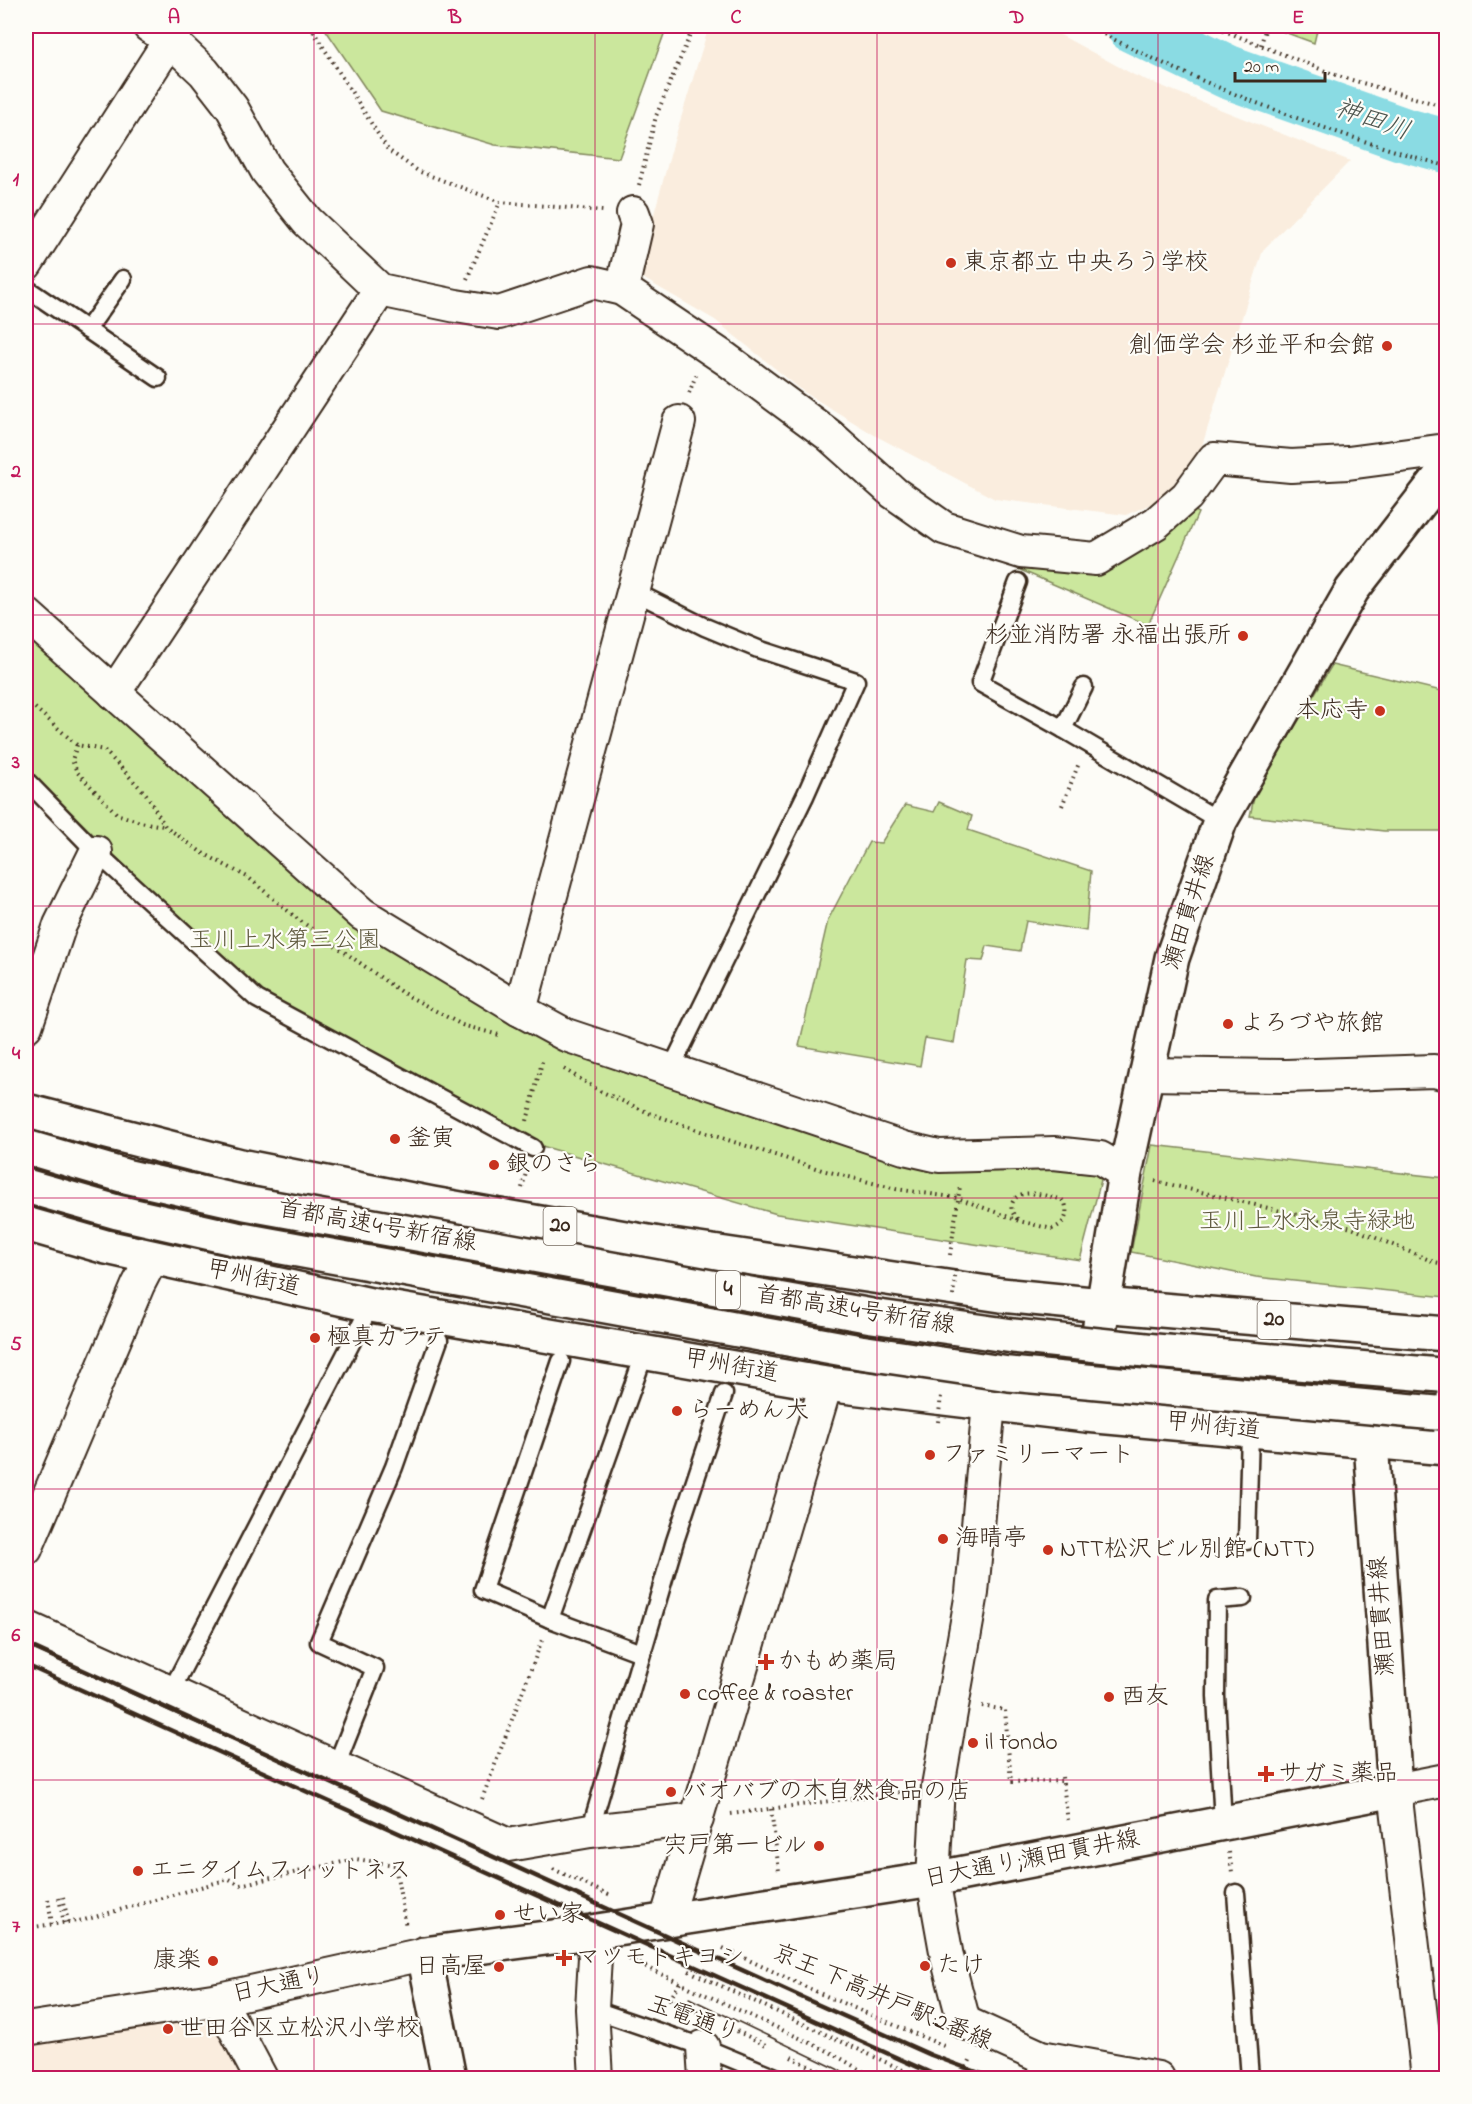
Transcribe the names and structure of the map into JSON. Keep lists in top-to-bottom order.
{
  "streets": {
    "main road": [
      "瀬田貫井線",
      "20",
      "首都高速4号新宿線",
      "甲州街道",
      "4",
      "日大通り;瀬田貫井線"
    ],
    "street": ["日大通り"],
    "lane": ["玉電通り"],
    "path": ["京王 下高井戸駅:2番線"]
  },
  "crossings": [
    ["瀬田貫井線", "20"],
    ["瀬田貫井線", "甲州街道"],
    ["瀬田貫井線", "日大通り;瀬田貫井線"]
  ],
  "water": ["神田川"],
  "parks": ["玉川上水第三公園", "玉川上水永泉寺緑地"],
  "places": {
    "other": [
      "東京都立 中央ろう学校",
      "創価学会 杉並平和会館",
      "杉並消防署 永福出張所",
      "本応寺",
      "よろづや旅館",
      "釜寅",
      "銀のさら",
      "極真カラテ",
      "らーめん大",
      "ファミリーマート",
      "海晴亭",
      "NTT松沢ビル別館 (NTT)",
      "coffee & roaster",
      "西友",
      "il tondo",
      "バオバブの木自然食品の店",
      "宍戸第一ビル",
      "エニタイムフィットネス",
      "せい家",
      "康楽",
      "たけ",
      "日高屋",
      "世田谷区立松沢小学校"
    ],
    "health": ["かもめ薬局", "サガミ薬品", "マツモトキヨシ"]
  },
  "scale_bar": "20 m",
  "grid": {
    "columns": [
      "A",
      "B",
      "C",
      "D",
      "E"
    ],
    "rows": [
      "1",
      "2",
      "3",
      "4",
      "5",
      "6",
      "7"
    ]
  }
}
